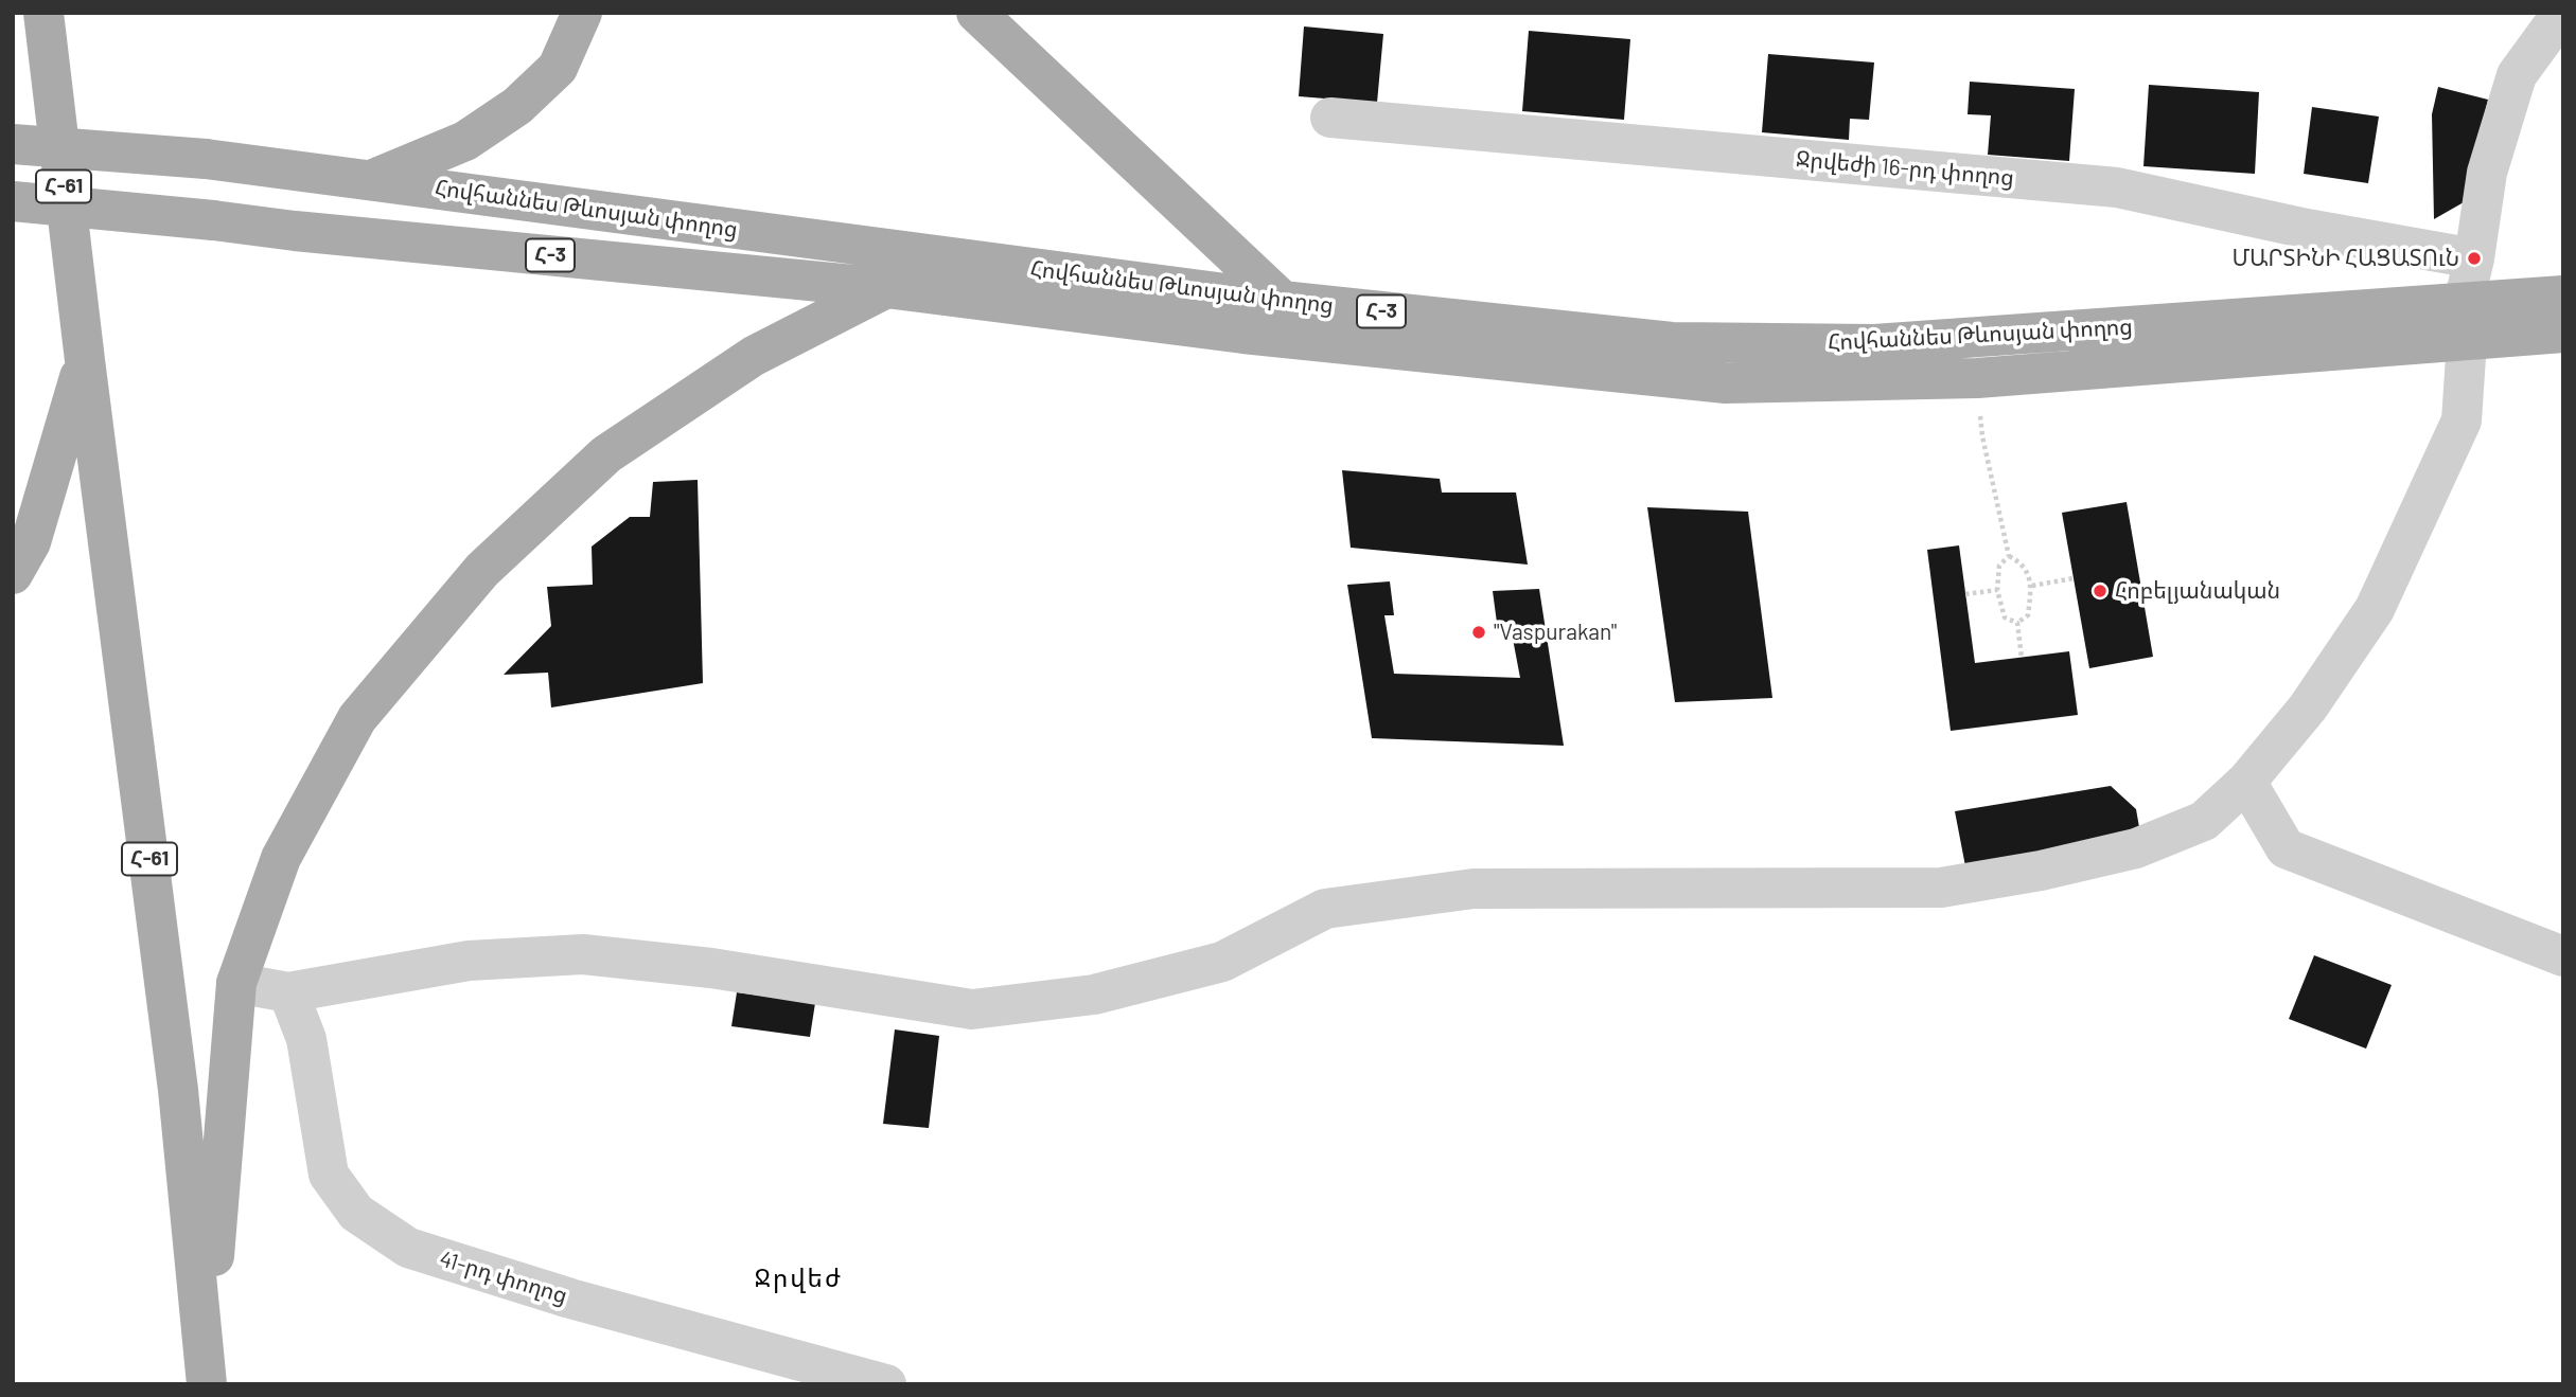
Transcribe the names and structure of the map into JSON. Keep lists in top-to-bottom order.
{
  "streets": {
    "main road": ["Հ-61", "Հովհաննես Թևոսյան փողոց", "Հ-3"],
    "street": ["Ջրվեժի 16-րդ փողոց", "41-րդ փողոց"]
  },
  "districts": ["Ջրվեժ"],
  "places": ["ՄԱՐՏԻՆԻ ՀԱՑԱՏՈւՆ", "Հոբելյանական", "\"Vaspurakan\""]
}
